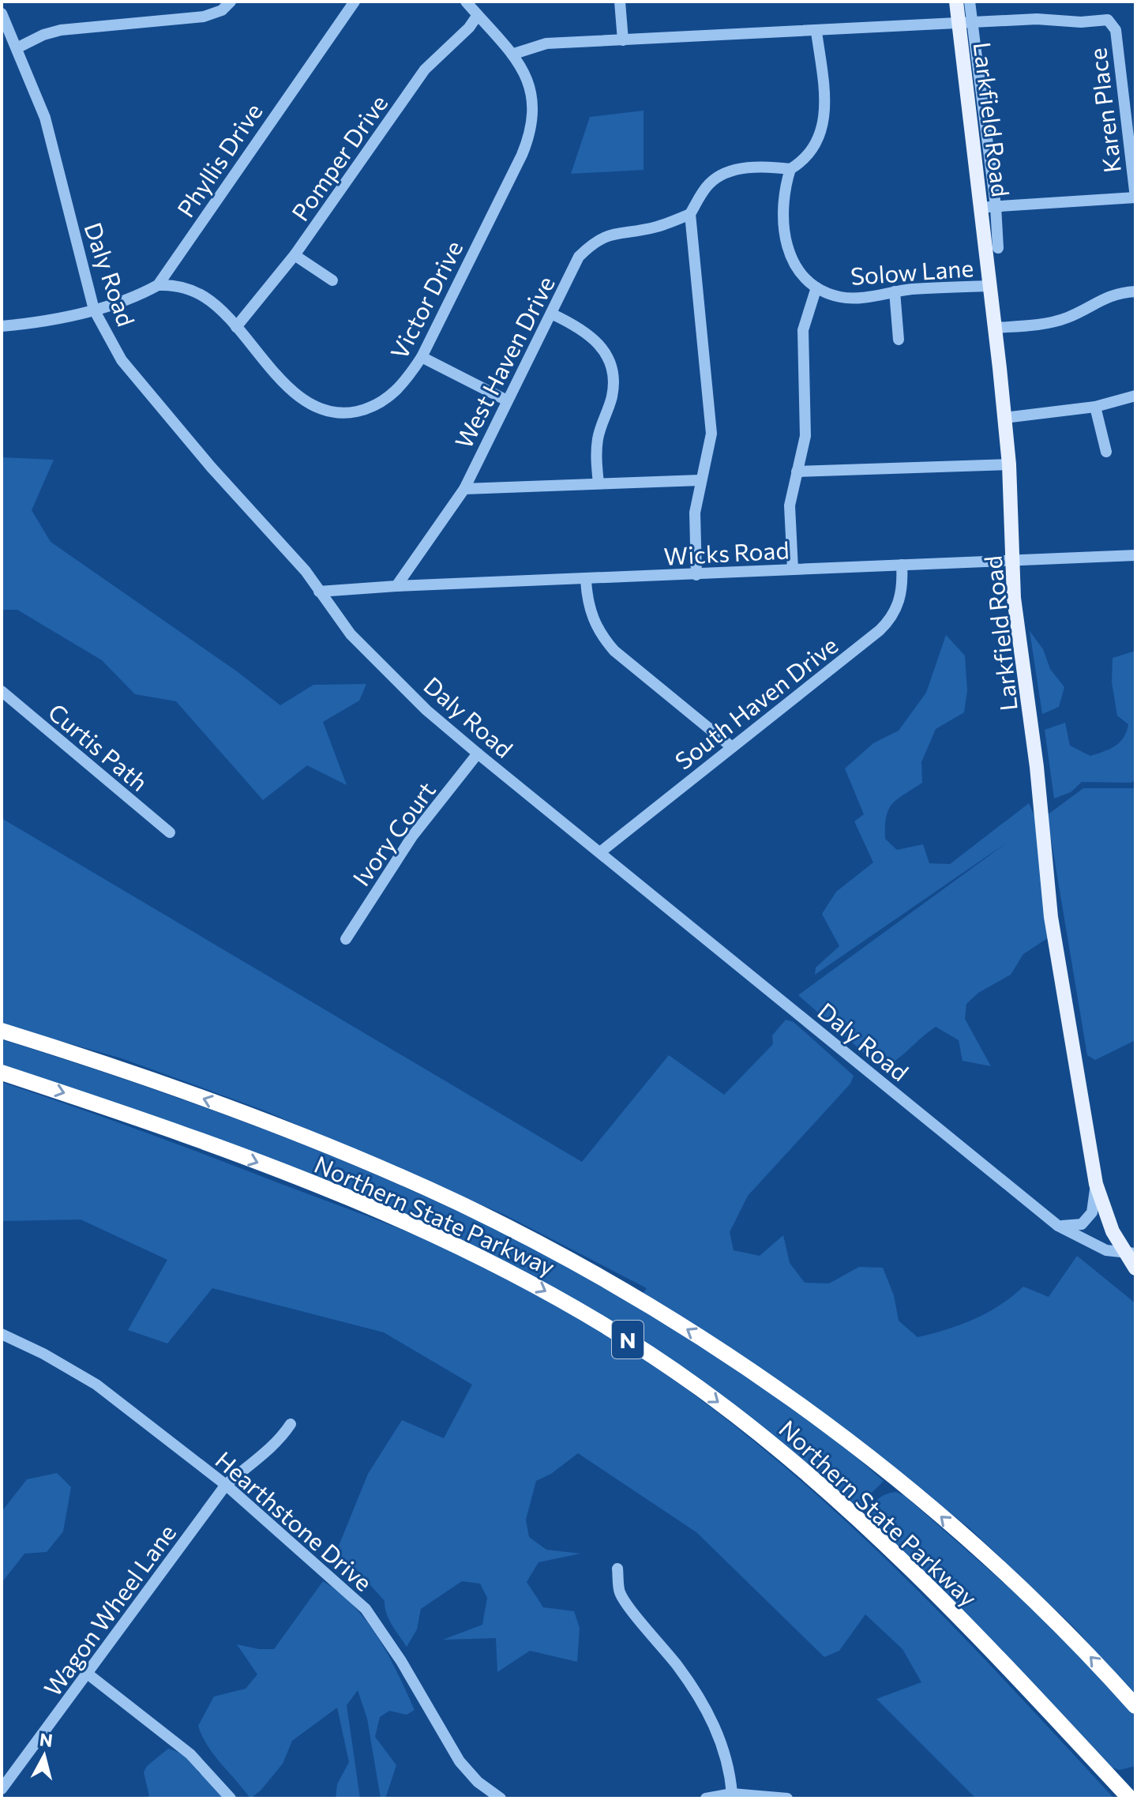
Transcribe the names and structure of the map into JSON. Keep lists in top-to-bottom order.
{
  "streets": {
    "highway": ["Northern State Parkway", "N"],
    "main road": ["Larkfield Road"],
    "street": [
      "Karen Place",
      "Pomper Drive",
      "Phyllis Drive",
      "Solow Lane",
      "Daly Road",
      "Victor Drive",
      "West Haven Drive",
      "Wicks Road",
      "South Haven Drive",
      "Curtis Path",
      "Ivory Court",
      "Hearthstone Drive",
      "Wagon Wheel Lane"
    ]
  },
  "crossings": [
    ["Karen Place", "Larkfield Road"],
    ["Larkfield Road", "Solow Lane"],
    ["Larkfield Road", "Daly Road"],
    ["Larkfield Road", "Wicks Road"],
    ["Pomper Drive", "Victor Drive"],
    ["Phyllis Drive", "Daly Road"],
    ["Phyllis Drive", "Victor Drive"],
    ["Daly Road", "Wicks Road"],
    ["Daly Road", "South Haven Drive"],
    ["Daly Road", "Ivory Court"],
    ["West Haven Drive", "Wicks Road"],
    ["Wicks Road", "South Haven Drive"],
    ["Hearthstone Drive", "Wagon Wheel Lane"]
  ],
  "north": "top"
}
